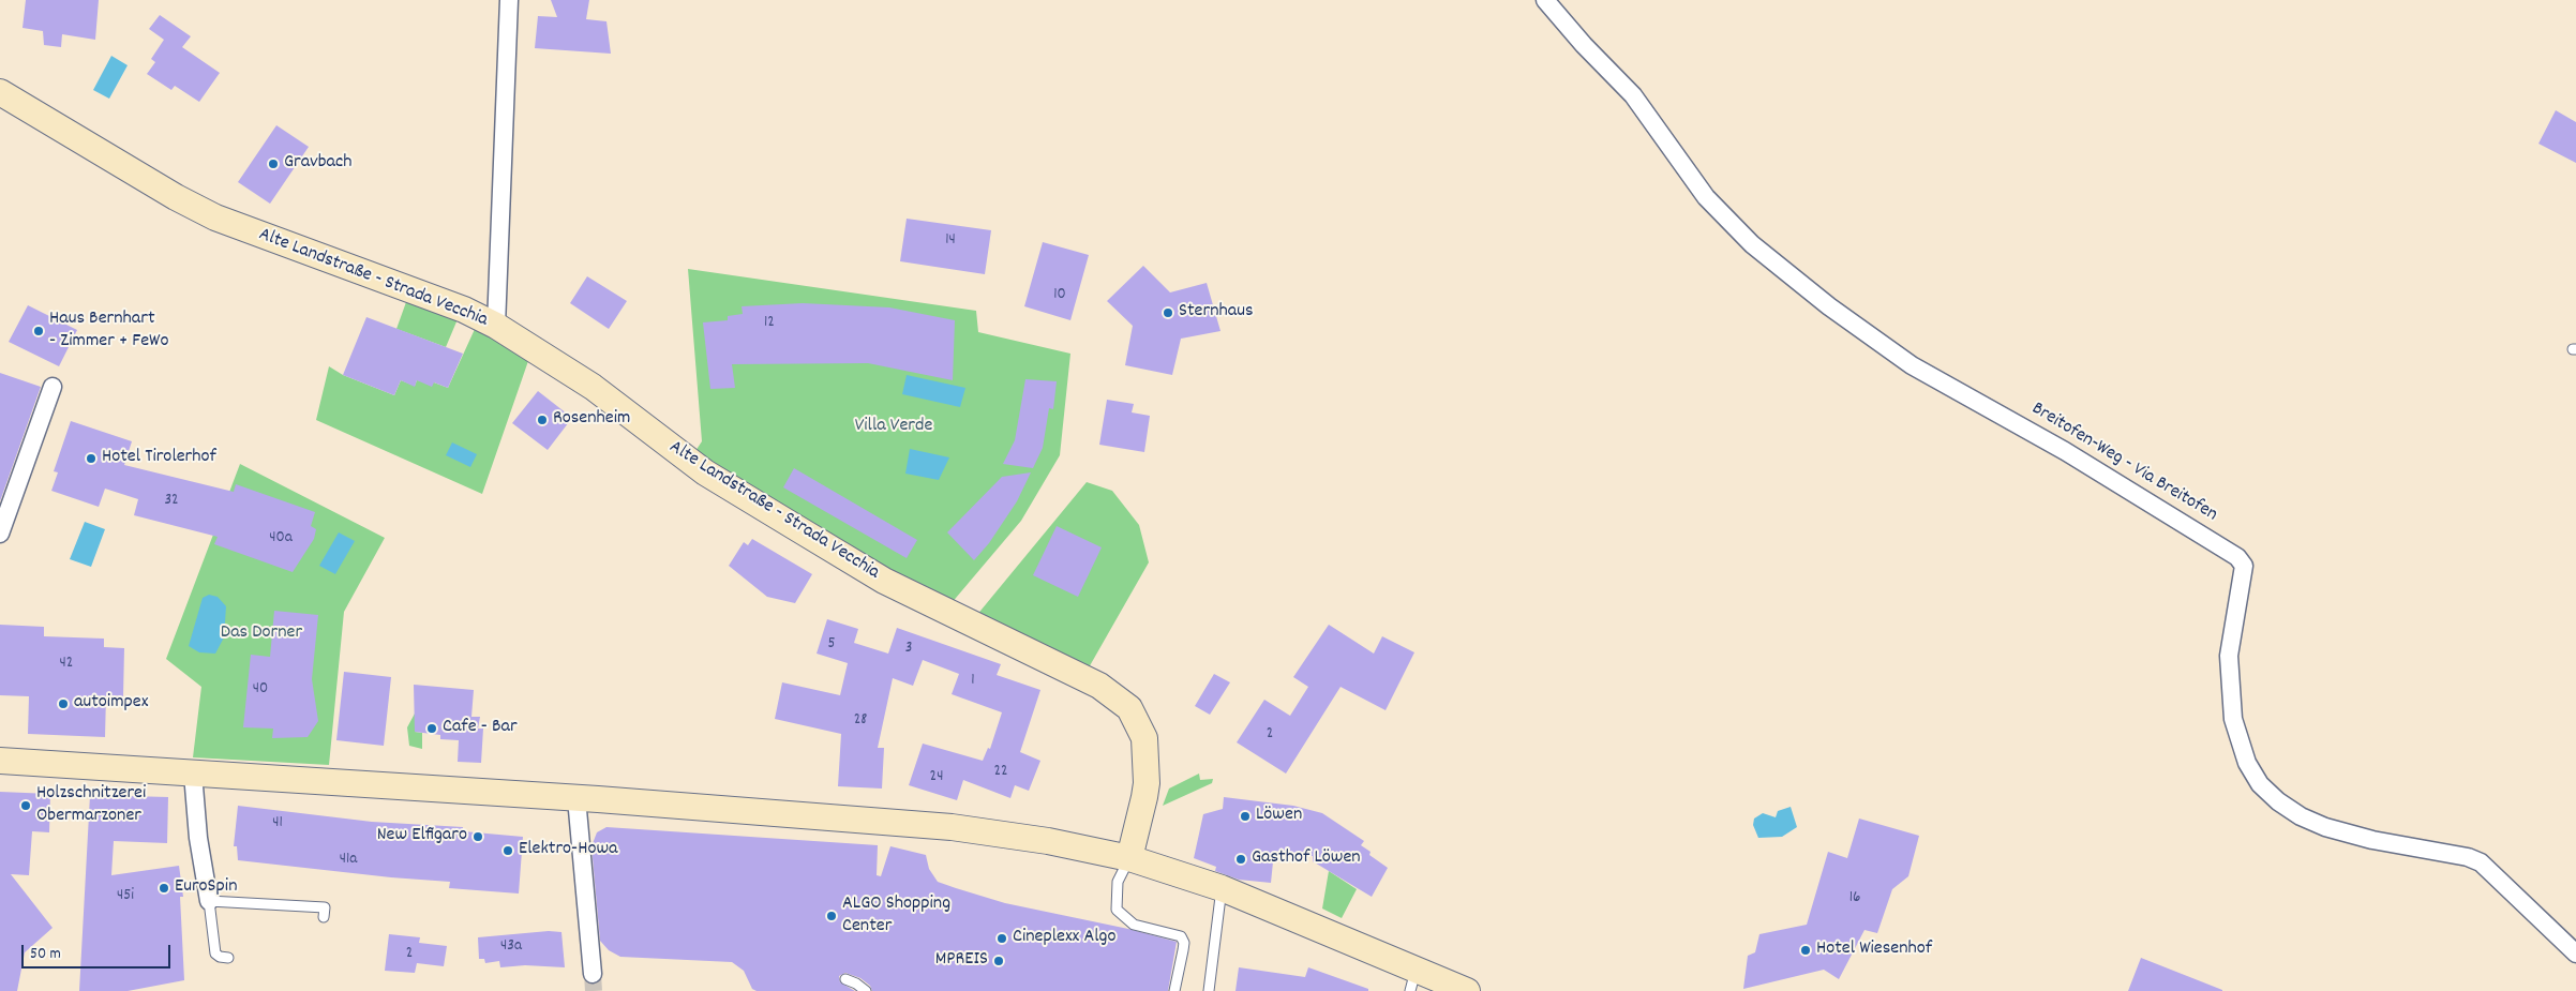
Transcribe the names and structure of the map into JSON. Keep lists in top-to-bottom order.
{
  "streets": {
    "main road": ["Alte Landstraße - Strada Vecchia"],
    "street": ["Breitofen-Weg - Via Breitofen"]
  },
  "parks": ["Villa Verde", "Das Dorner"],
  "places": [
    "Gravbach",
    "Sternhaus",
    "Haus Bernhart - Zimmer + FeWo",
    "Rosenheim",
    "Hotel Tirolerhof",
    "autoimpex",
    "Cafe - Bar",
    "Holzschnitzerei Obermarzoner",
    "Löwen",
    "New Elfigaro",
    "Elektro-Howa",
    "Gasthof Löwen",
    "EuroSpin",
    "ALGO Shopping Center",
    "Cineplexx Algo",
    "Hotel Wiesenhof",
    "MPREIS"
  ],
  "house_numbers": [
    "14",
    "10",
    "12",
    "32",
    "40a",
    "5",
    "3",
    "42",
    "1",
    "40",
    "28",
    "2",
    "22",
    "24",
    "41",
    "41a",
    "45i",
    "16",
    "43a",
    "2"
  ],
  "scale_bar": "50 m"
}
